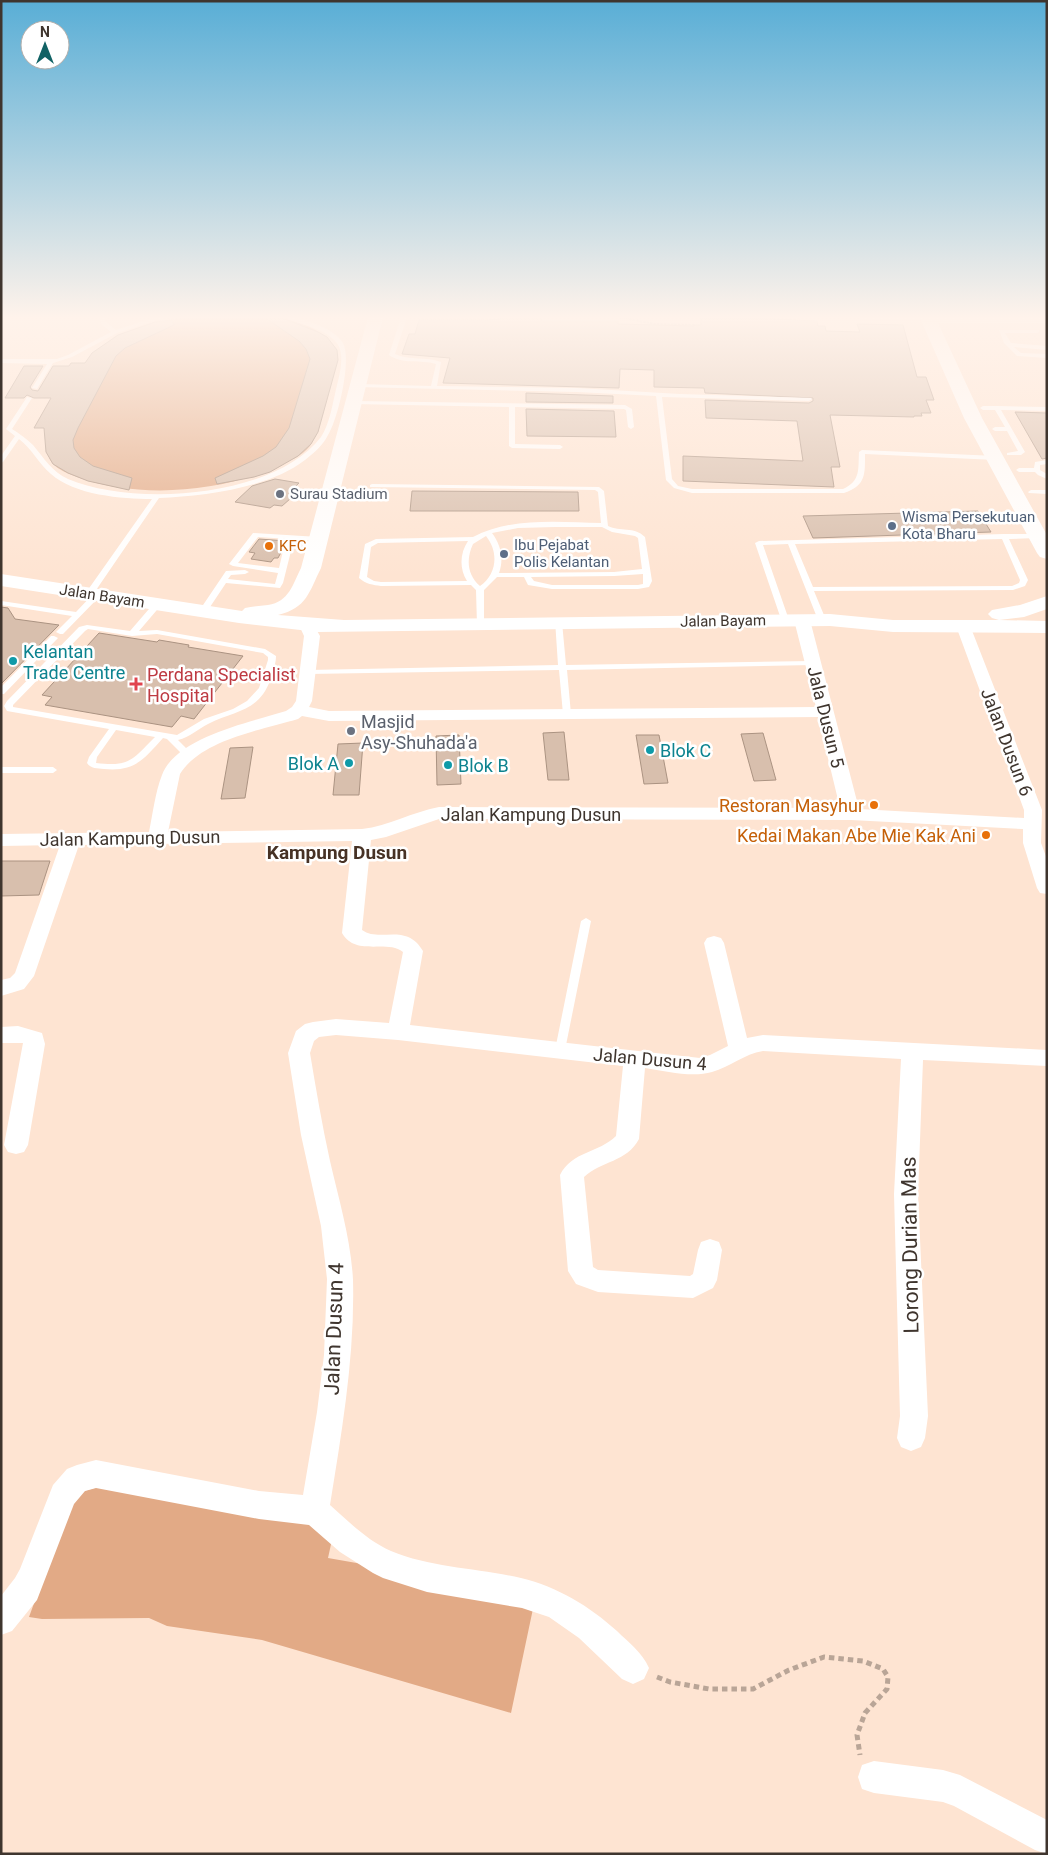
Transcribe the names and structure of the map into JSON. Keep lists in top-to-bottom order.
{
  "streets": {
    "main road": ["Jalan Bayam"],
    "street": [
      "Jala Dusun 5",
      "Jalan Dusun 6",
      "Jalan Kampung Dusun",
      "Jalan Dusun 4",
      "Lorong Durian Mas"
    ]
  },
  "crossings": [
    ["Jalan Bayam", "Jala Dusun 5"],
    ["Jalan Bayam", "Jalan Dusun 6"],
    ["Jala Dusun 5", "Jalan Kampung Dusun"],
    ["Jalan Dusun 6", "Jalan Kampung Dusun"],
    ["Jalan Dusun 4", "Lorong Durian Mas"]
  ],
  "districts": ["Kampung Dusun"],
  "places": {
    "other": [
      "Surau Stadium",
      "Wisma Persekutuan Kota Bharu",
      "KFC",
      "Ibu Pejabat Polis Kelantan",
      "Kelantan Trade Centre",
      "Masjid Asy-Shuhada'a",
      "Blok C",
      "Blok A",
      "Blok B",
      "Restoran Masyhur",
      "Kedai Makan Abe Mie Kak Ani"
    ],
    "health": ["Perdana Specialist Hospital"]
  },
  "north": "top"
}
